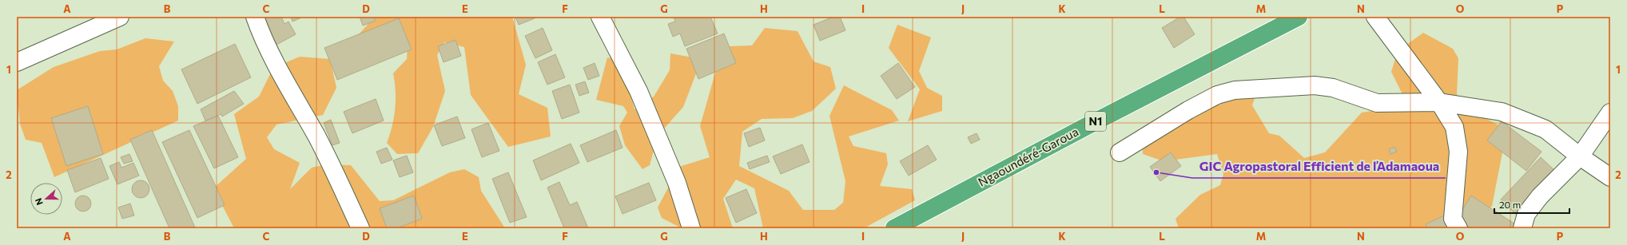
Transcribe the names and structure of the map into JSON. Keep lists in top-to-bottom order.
{
  "streets": {
    "highway": ["N1", "Ngaoundéré-Garoua"]
  },
  "places": ["GIC Agropastoral Efficient de ľAdamaoua"],
  "scale_bar": "20 m",
  "north": "left",
  "grid": {
    "columns": [
      "A",
      "B",
      "C",
      "D",
      "E",
      "F",
      "G",
      "H",
      "I",
      "J",
      "K",
      "L",
      "M",
      "N",
      "O",
      "P"
    ],
    "rows": ["1", "2"]
  }
}
